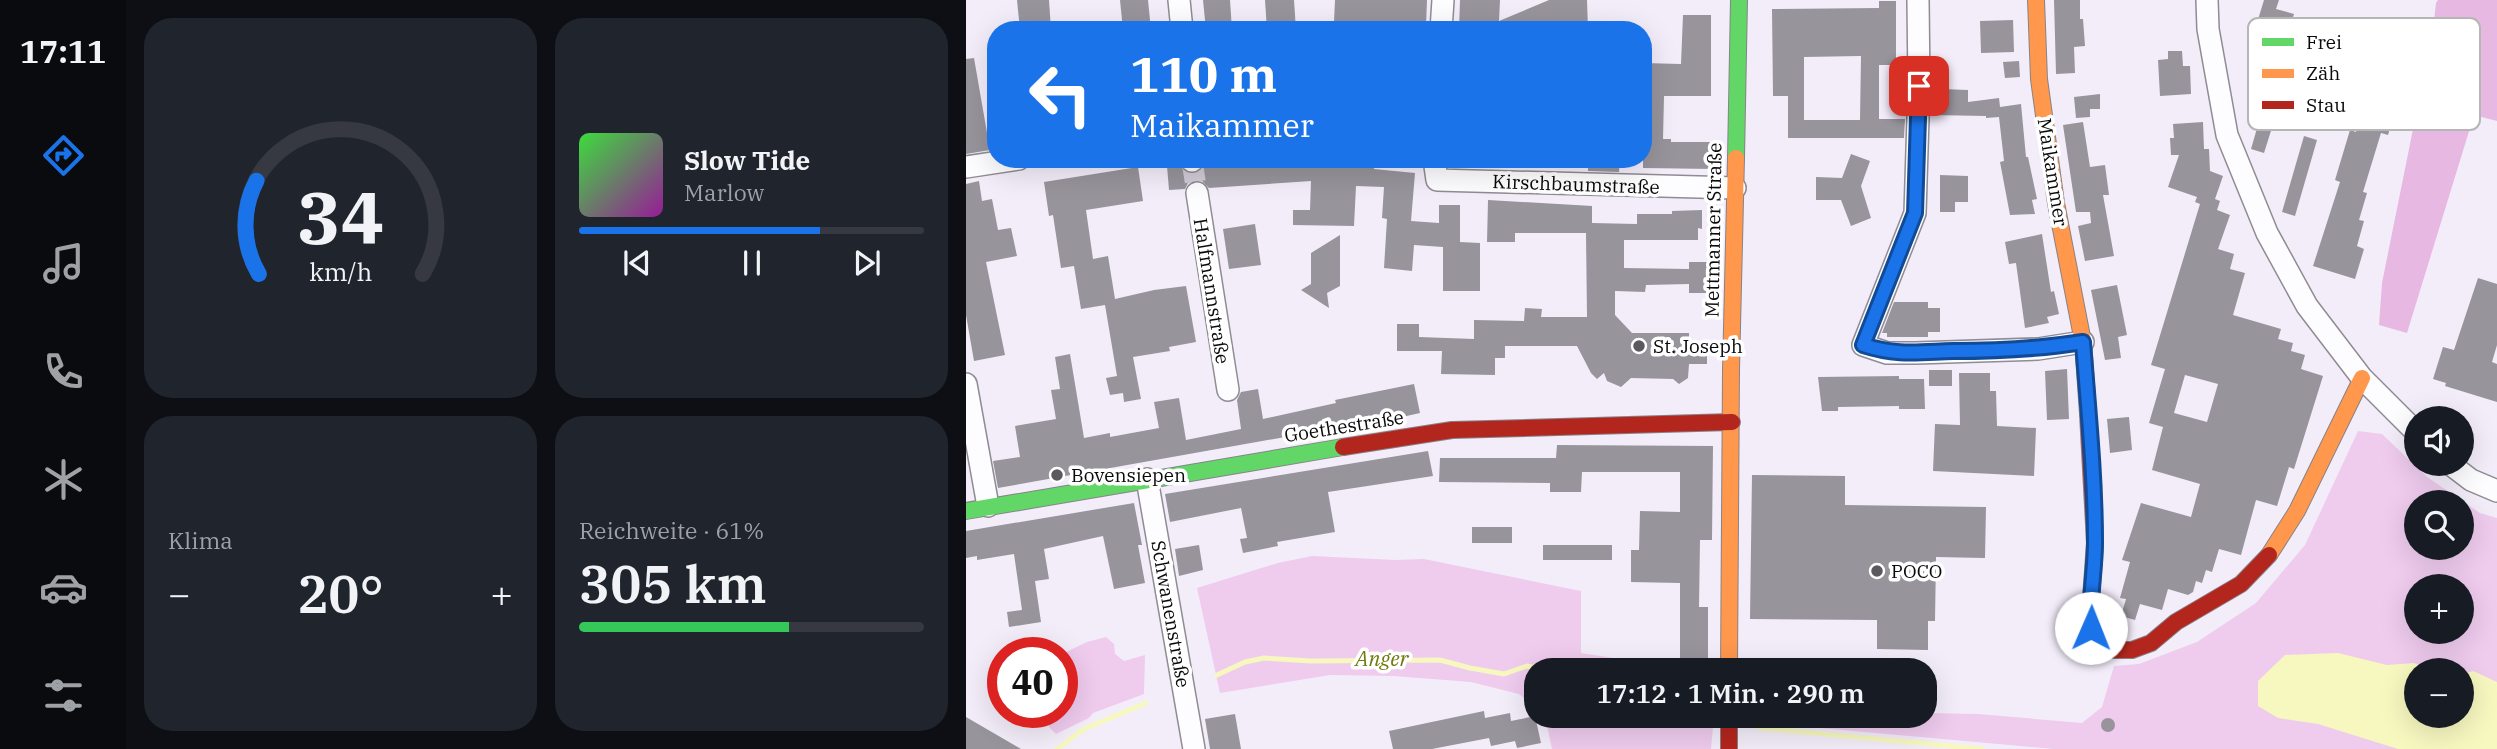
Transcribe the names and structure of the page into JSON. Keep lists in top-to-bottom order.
{
  "streets": {
    "street": [
      "Maikammer",
      "Kirschbaumstraße",
      "Mettmanner Straße",
      "Halfmannstraße",
      "Goethestraße",
      "Schwanenstraße"
    ]
  },
  "crossings": [
    ["Kirschbaumstraße", "Mettmanner Straße"],
    ["Mettmanner Straße", "Goethestraße"],
    ["Goethestraße", "Schwanenstraße"]
  ],
  "water": ["Anger"],
  "places": ["St. Joseph", "Bovensiepen", "POCO"],
  "legend": ["Frei", "Zäh", "Stau"],
  "page": {
    "tabs": "17:11",
    "turn": ["110 m", "Maikammer"],
    "song": ["Slow Tide", "Marlow"],
    "map_buttons": ["+", "−"],
    "tile": [
      "Klima",
      ["Reichweite · 61%", "305 km"]
    ],
    "heat": ["−", "20°", "+"],
    "limit": "40",
    "trip": "17:12 · 1 Min. · 290 m",
    "gauge": ["34", "km/h"]
  }
}
